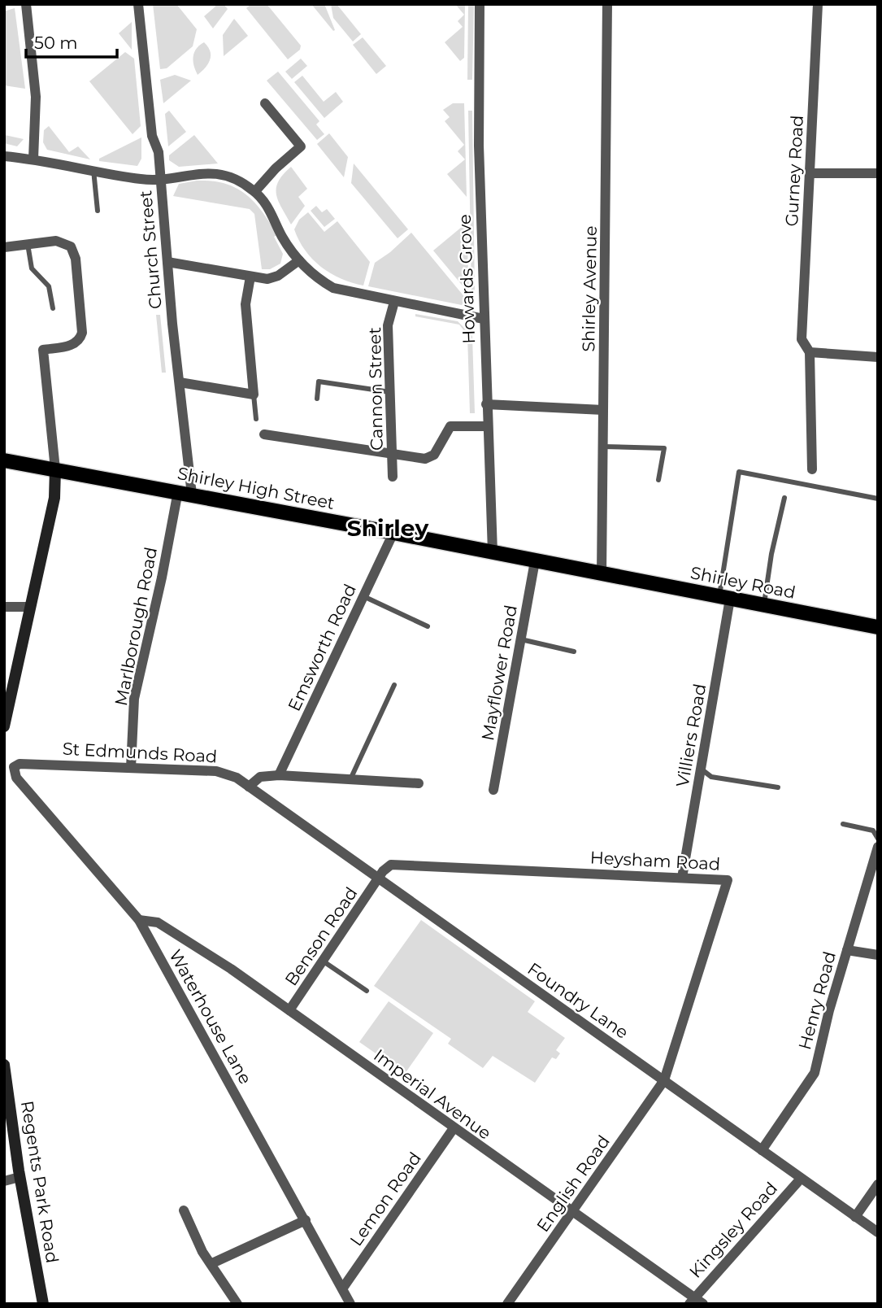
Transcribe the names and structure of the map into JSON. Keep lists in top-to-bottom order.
{
  "streets": {
    "main road": ["Shirley High Street", "Shirley Road"],
    "street": [
      "Gurney Road",
      "Church Street",
      "Howards Grove",
      "Shirley Avenue",
      "Cannon Street",
      "Marlborough Road",
      "Emsworth Road",
      "Mayflower Road",
      "Villiers Road",
      "St Edmunds Road",
      "Heysham Road",
      "Benson Road",
      "Foundry Lane",
      "Henry Road",
      "Waterhouse Lane",
      "Imperial Avenue",
      "Regents Park Road",
      "English Road",
      "Lemon Road",
      "Kingsley Road"
    ]
  },
  "crossings": [
    ["Church Street", "Shirley High Street"],
    ["Church Street", "Marlborough Road"],
    ["Howards Grove", "Shirley High Street"],
    ["Shirley Avenue", "Shirley High Street"],
    ["Shirley Avenue", "Shirley Road"],
    ["Shirley High Street", "Shirley Road"],
    ["Shirley High Street", "Marlborough Road"],
    ["Shirley High Street", "Emsworth Road"],
    ["Shirley High Street", "Mayflower Road"],
    ["Shirley Road", "Villiers Road"],
    ["Marlborough Road", "St Edmunds Road"],
    ["Villiers Road", "Heysham Road"],
    ["St Edmunds Road", "Foundry Lane"],
    ["St Edmunds Road", "Waterhouse Lane"],
    ["Heysham Road", "Benson Road"],
    ["Heysham Road", "Foundry Lane"],
    ["Heysham Road", "English Road"],
    ["Benson Road", "Foundry Lane"],
    ["Benson Road", "Imperial Avenue"],
    ["Foundry Lane", "Henry Road"],
    ["Foundry Lane", "English Road"],
    ["Foundry Lane", "Kingsley Road"],
    ["Waterhouse Lane", "Imperial Avenue"],
    ["Waterhouse Lane", "Lemon Road"],
    ["Imperial Avenue", "English Road"],
    ["Imperial Avenue", "Lemon Road"],
    ["Imperial Avenue", "Kingsley Road"]
  ],
  "districts": ["Shirley"],
  "scale_bar": "50 m"
}
